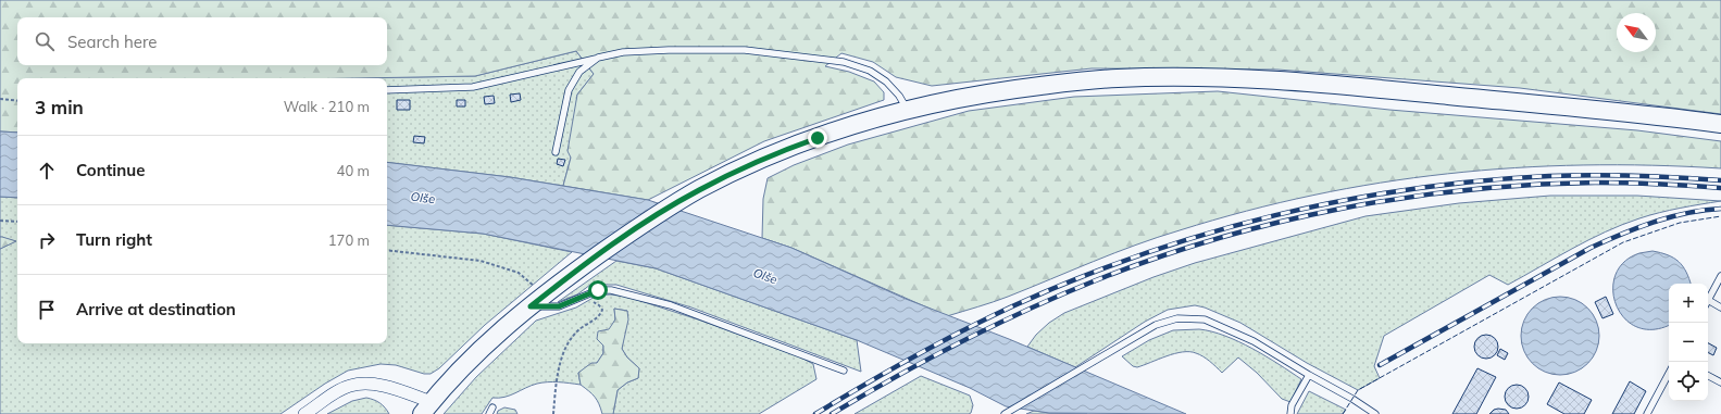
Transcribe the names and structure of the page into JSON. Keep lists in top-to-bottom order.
{
  "water": ["Olše"],
  "north": "top left",
  "page": {
    "search": "Search here",
    "heading": ["3 min", "Walk · 210 m"],
    "list": [
      ["Continue", "40 m"],
      ["Turn right", "170 m"],
      "Arrive at destination"
    ],
    "map_buttons": ["+", "−"]
  }
}
